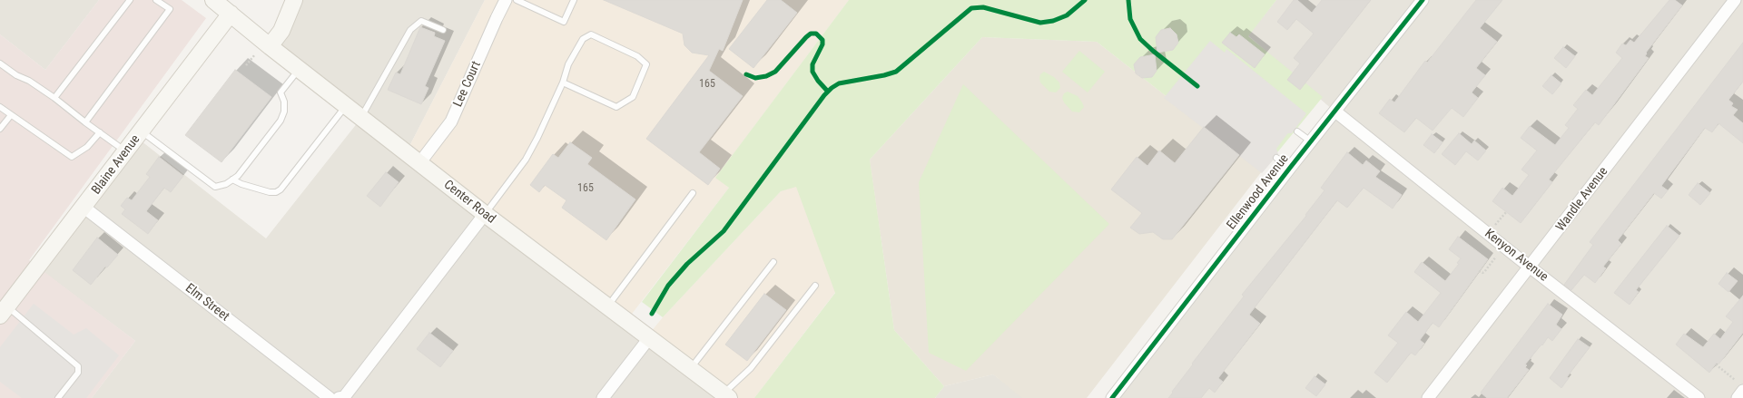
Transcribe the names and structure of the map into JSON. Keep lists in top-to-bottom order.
{
  "streets": {
    "main road": ["Blaine Avenue", "Center Road"],
    "street": [
      "Lee Court",
      "Ellenwood Avenue",
      "Wandle Avenue",
      "Kenyon Avenue",
      "Elm Street"
    ]
  },
  "crossings": [
    ["Lee Court", "Center Road"],
    ["Blaine Avenue", "Center Road"],
    ["Blaine Avenue", "Elm Street"],
    ["Ellenwood Avenue", "Kenyon Avenue"],
    ["Wandle Avenue", "Kenyon Avenue"]
  ],
  "house_numbers": ["165", "165"]
}
